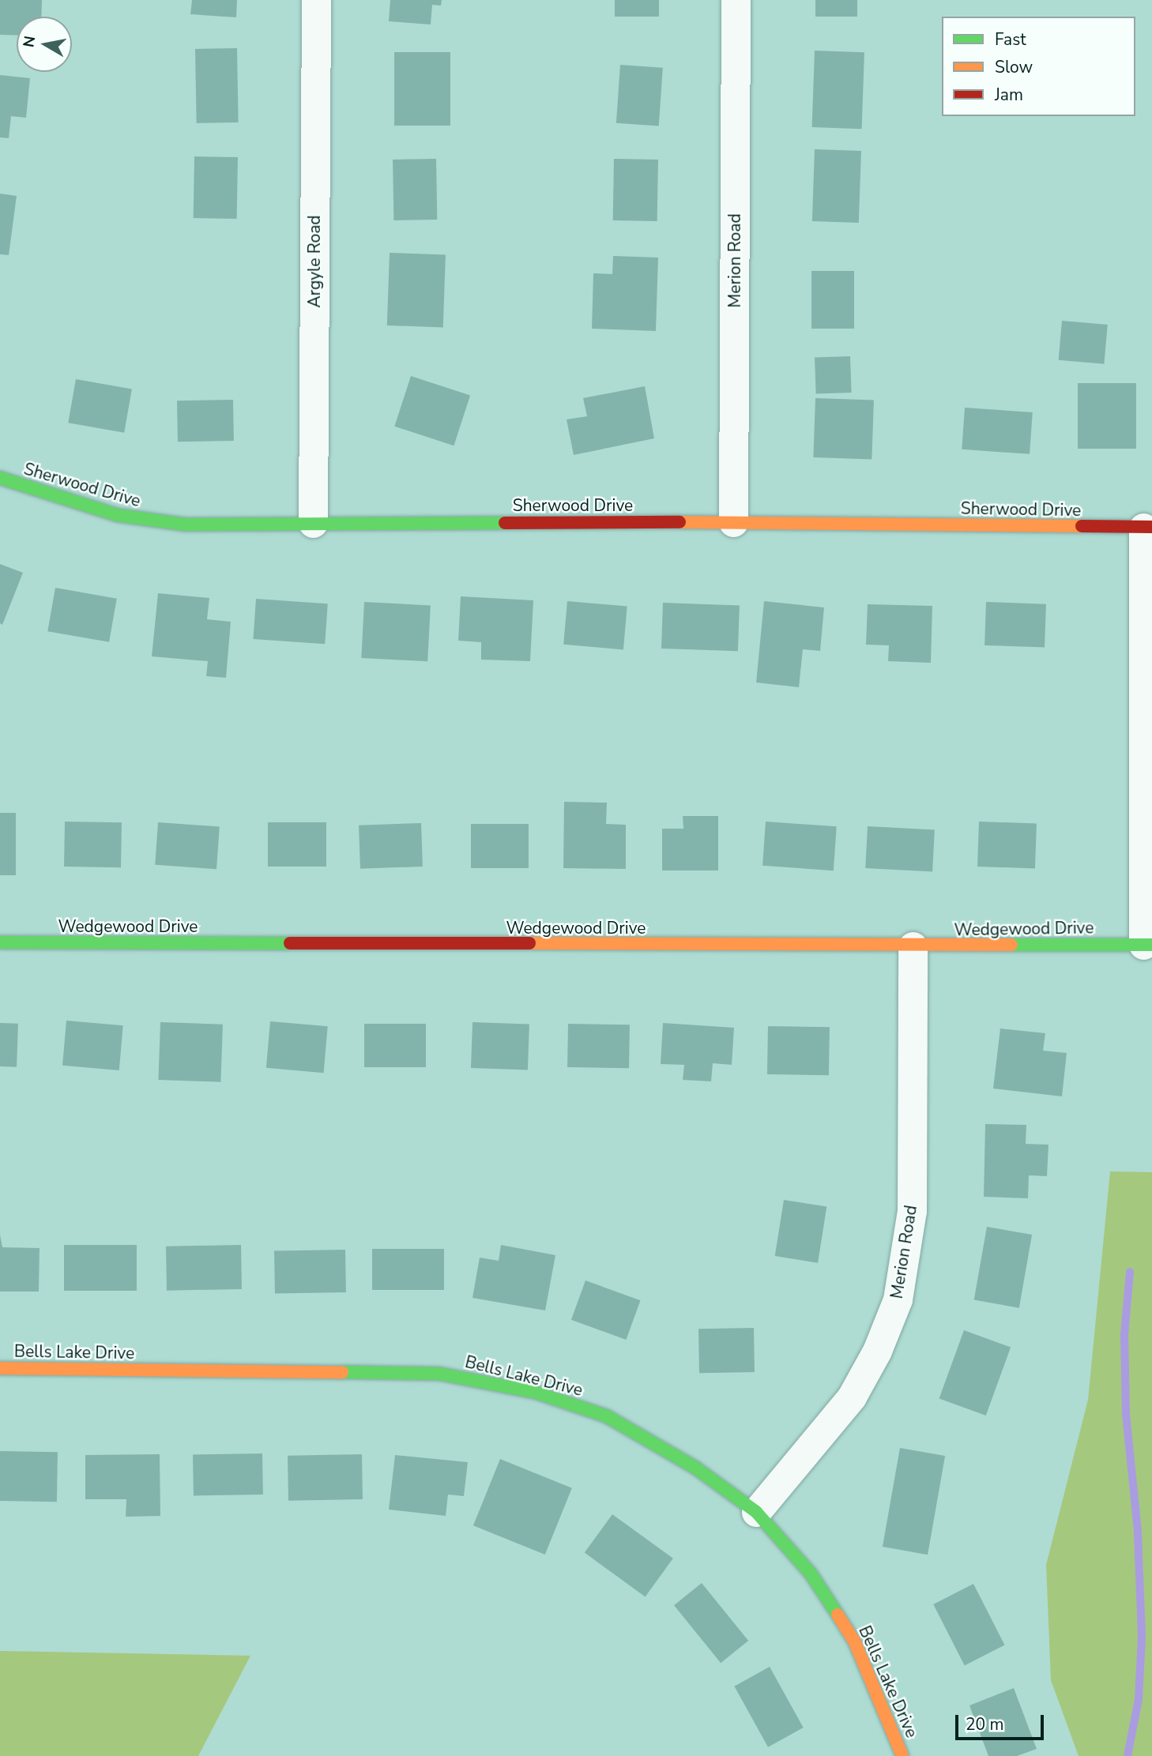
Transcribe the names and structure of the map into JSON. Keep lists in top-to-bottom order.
{
  "streets": {
    "street": [
      "Merion Road",
      "Argyle Road",
      "Sherwood Drive",
      "Wedgewood Drive",
      "Bells Lake Drive"
    ]
  },
  "crossings": [
    ["Merion Road", "Sherwood Drive"],
    ["Merion Road", "Wedgewood Drive"],
    ["Merion Road", "Bells Lake Drive"],
    ["Argyle Road", "Sherwood Drive"]
  ],
  "legend": ["Fast", "Slow", "Jam"],
  "scale_bar": "20 m",
  "north": "left"
}
